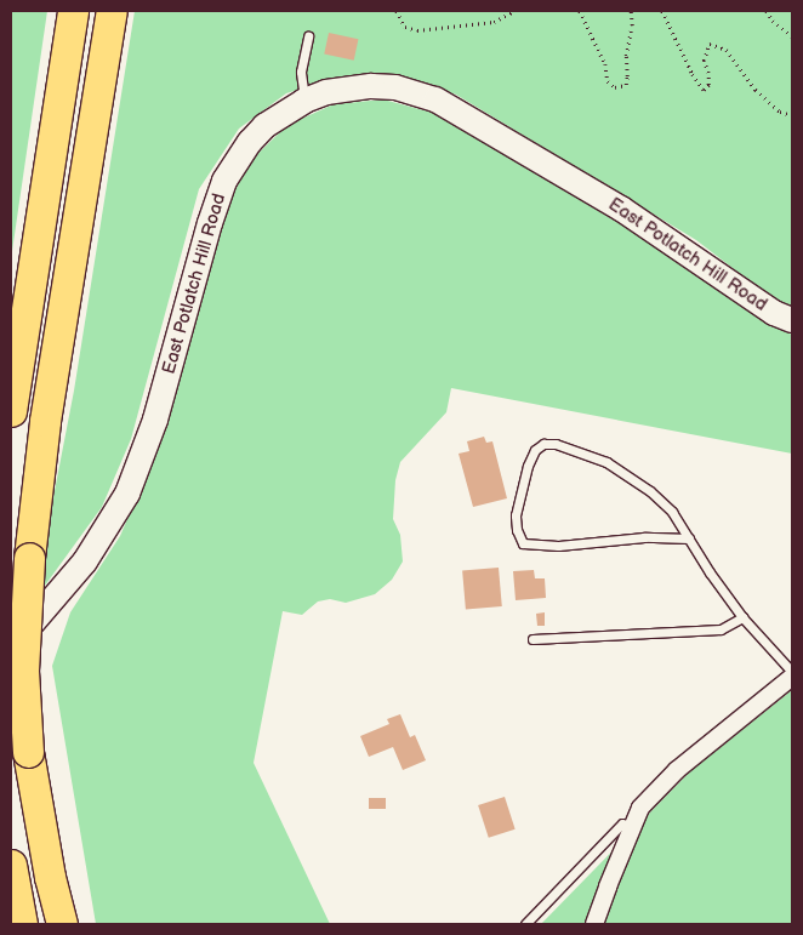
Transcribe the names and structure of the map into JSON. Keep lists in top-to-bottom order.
{
  "streets": {
    "street": ["East Potlatch Hill Road"]
  }
}
